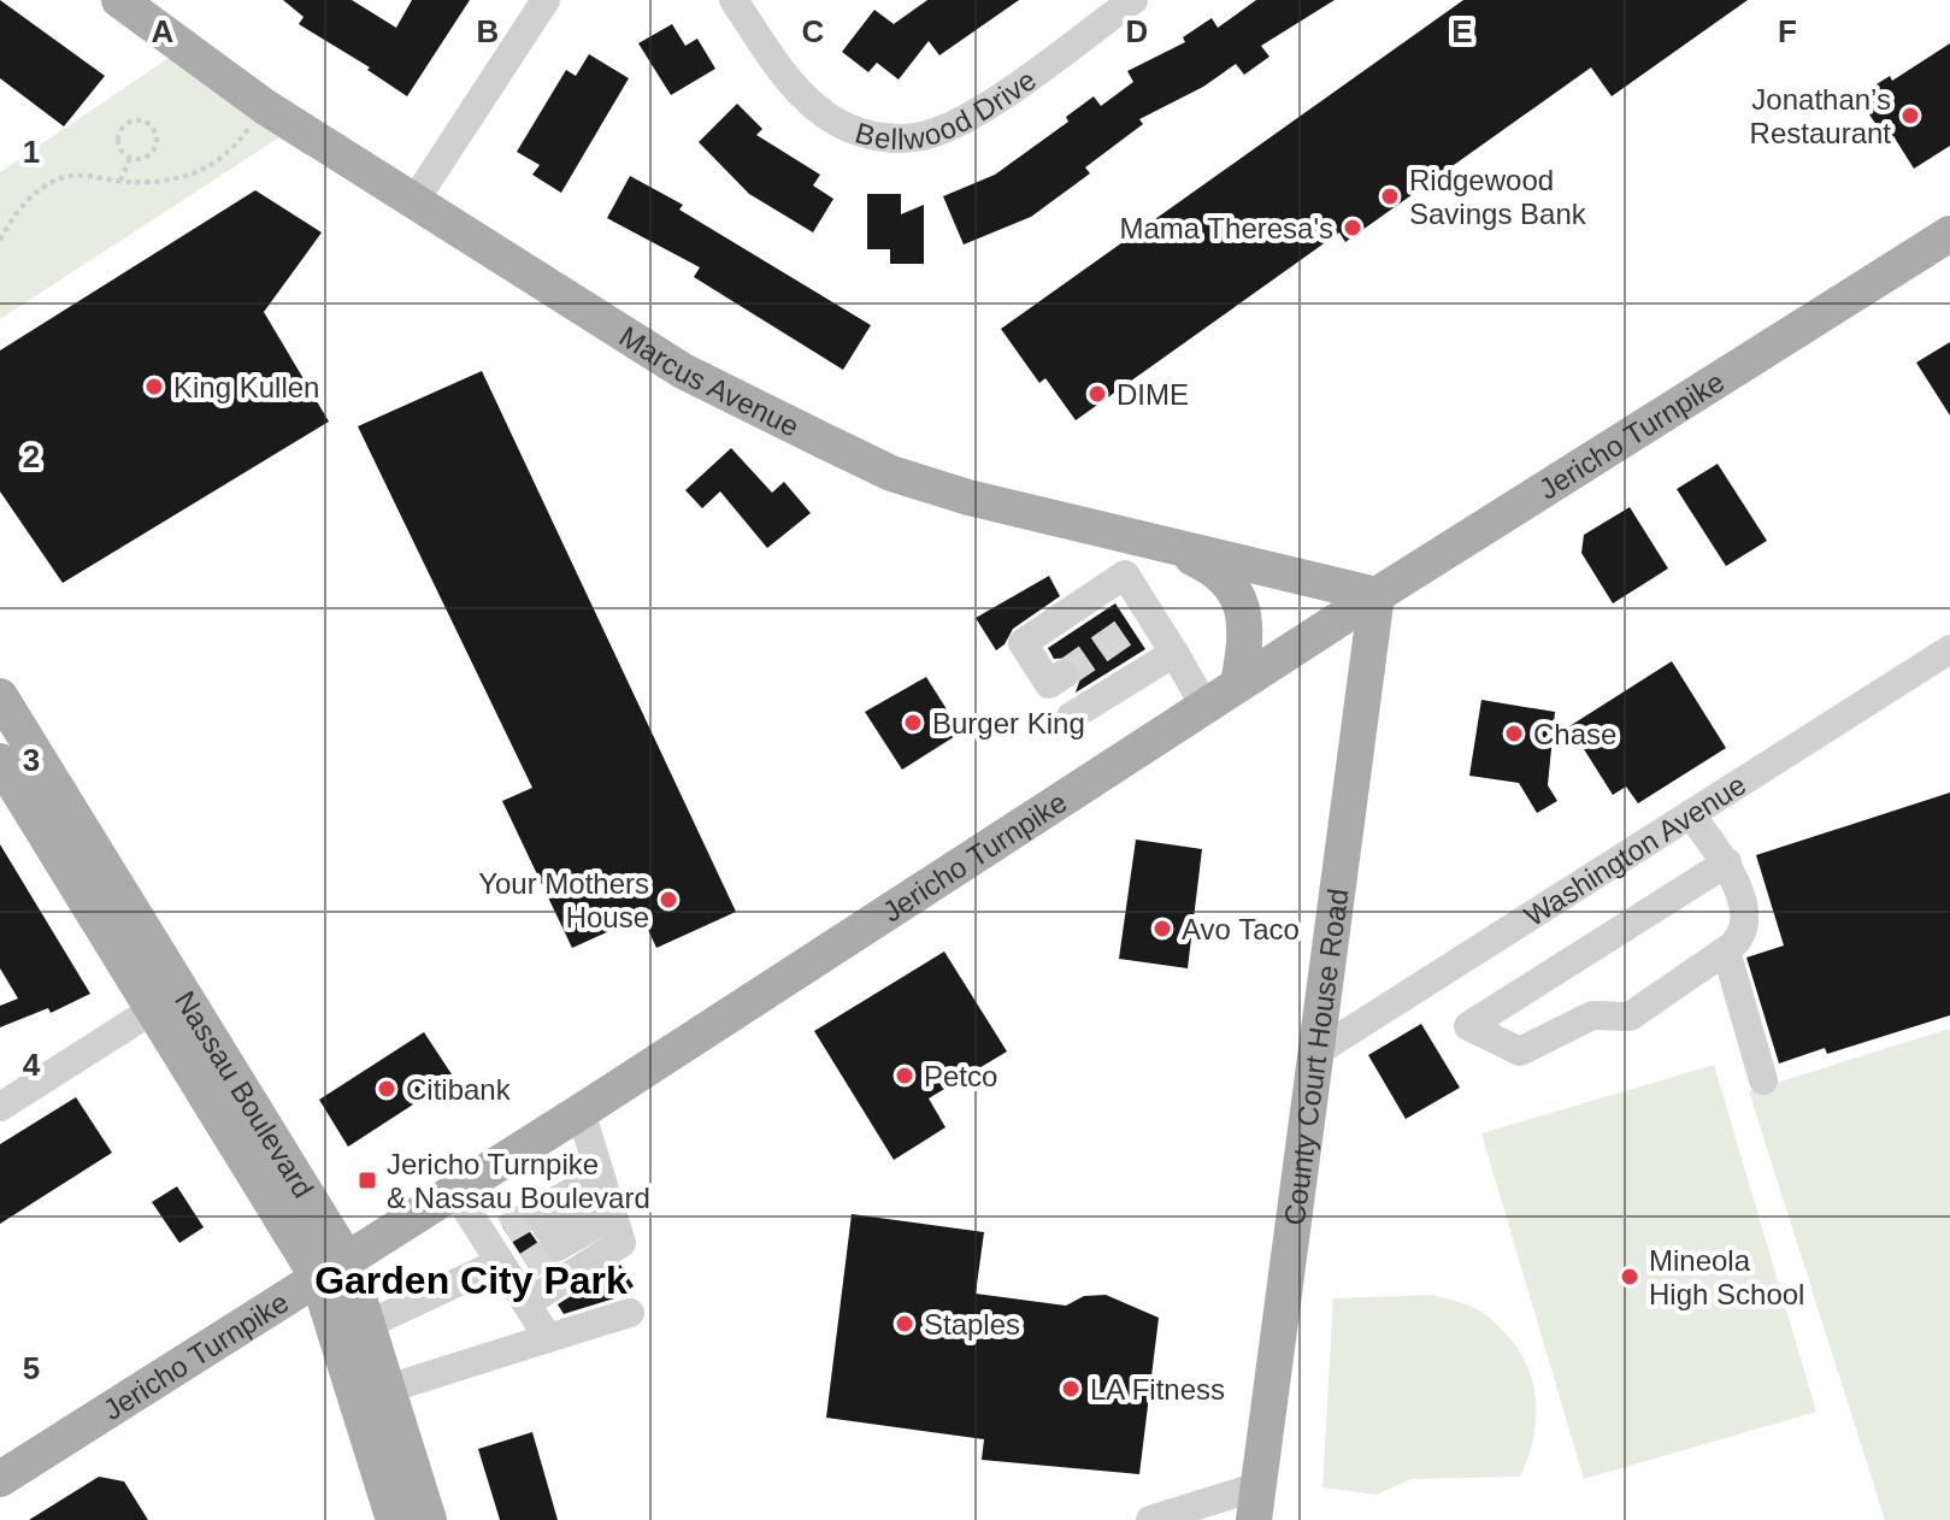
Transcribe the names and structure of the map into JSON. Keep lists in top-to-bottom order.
{
  "streets": {
    "main road": [
      "Marcus Avenue",
      "Jericho Turnpike",
      "County Court House Road",
      "Nassau Boulevard"
    ],
    "street": ["Bellwood Drive", "Washington Avenue"]
  },
  "crossings": [
    ["Marcus Avenue", "Jericho Turnpike"],
    ["Marcus Avenue", "County Court House Road"],
    ["Jericho Turnpike", "County Court House Road"],
    ["Jericho Turnpike", "Nassau Boulevard"],
    ["Washington Avenue", "County Court House Road"]
  ],
  "districts": ["Garden City Park"],
  "places": {
    "other": [
      "Jonathan’s Restaurant",
      "Ridgewood Savings Bank",
      "Mama Theresa's",
      "King Kullen",
      "DIME",
      "Burger King",
      "Chase",
      "Your Mothers House",
      "Avo Taco",
      "Petco",
      "Citibank",
      "Mineola High School",
      "Staples",
      "LA Fitness"
    ],
    "transit": ["Jericho Turnpike & Nassau Boulevard"]
  },
  "grid": {
    "columns": [
      "A",
      "B",
      "C",
      "D",
      "E",
      "F"
    ],
    "rows": [
      "1",
      "2",
      "3",
      "4",
      "5"
    ]
  }
}
